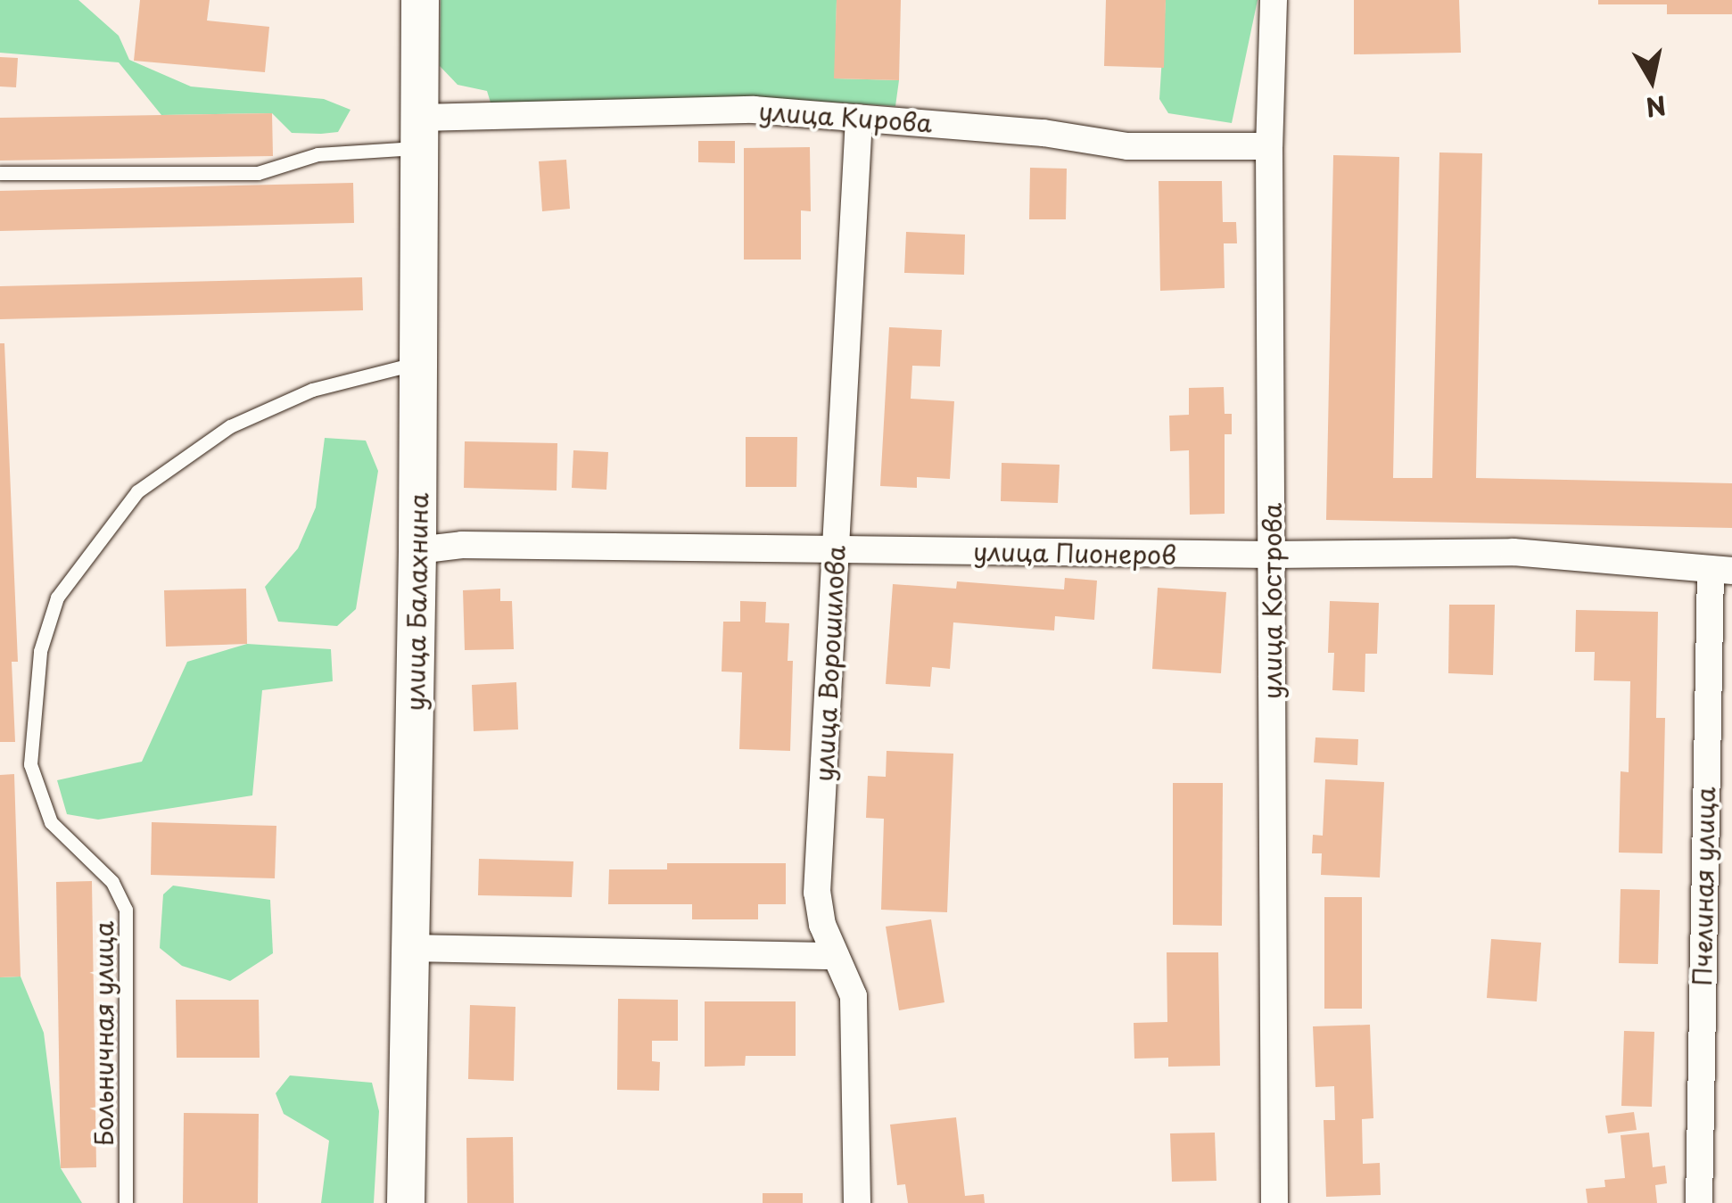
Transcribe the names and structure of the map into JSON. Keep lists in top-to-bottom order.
{
  "streets": {
    "street": [
      "улица Кирова",
      "улица Пионеров",
      "улица Кострова",
      "улица Балахнина",
      "улица Ворошилова",
      "Пчелиная улица"
    ],
    "lane": ["Больничная улица"]
  },
  "crossings": [
    ["улица Кирова", "улица Кострова"],
    ["улица Кирова", "улица Балахнина"],
    ["улица Кирова", "улица Ворошилова"],
    ["улица Пионеров", "улица Кострова"],
    ["улица Пионеров", "улица Балахнина"],
    ["улица Пионеров", "улица Ворошилова"],
    ["улица Пионеров", "Пчелиная улица"],
    ["улица Балахнина", "Больничная улица"]
  ],
  "north": "bottom"
}
